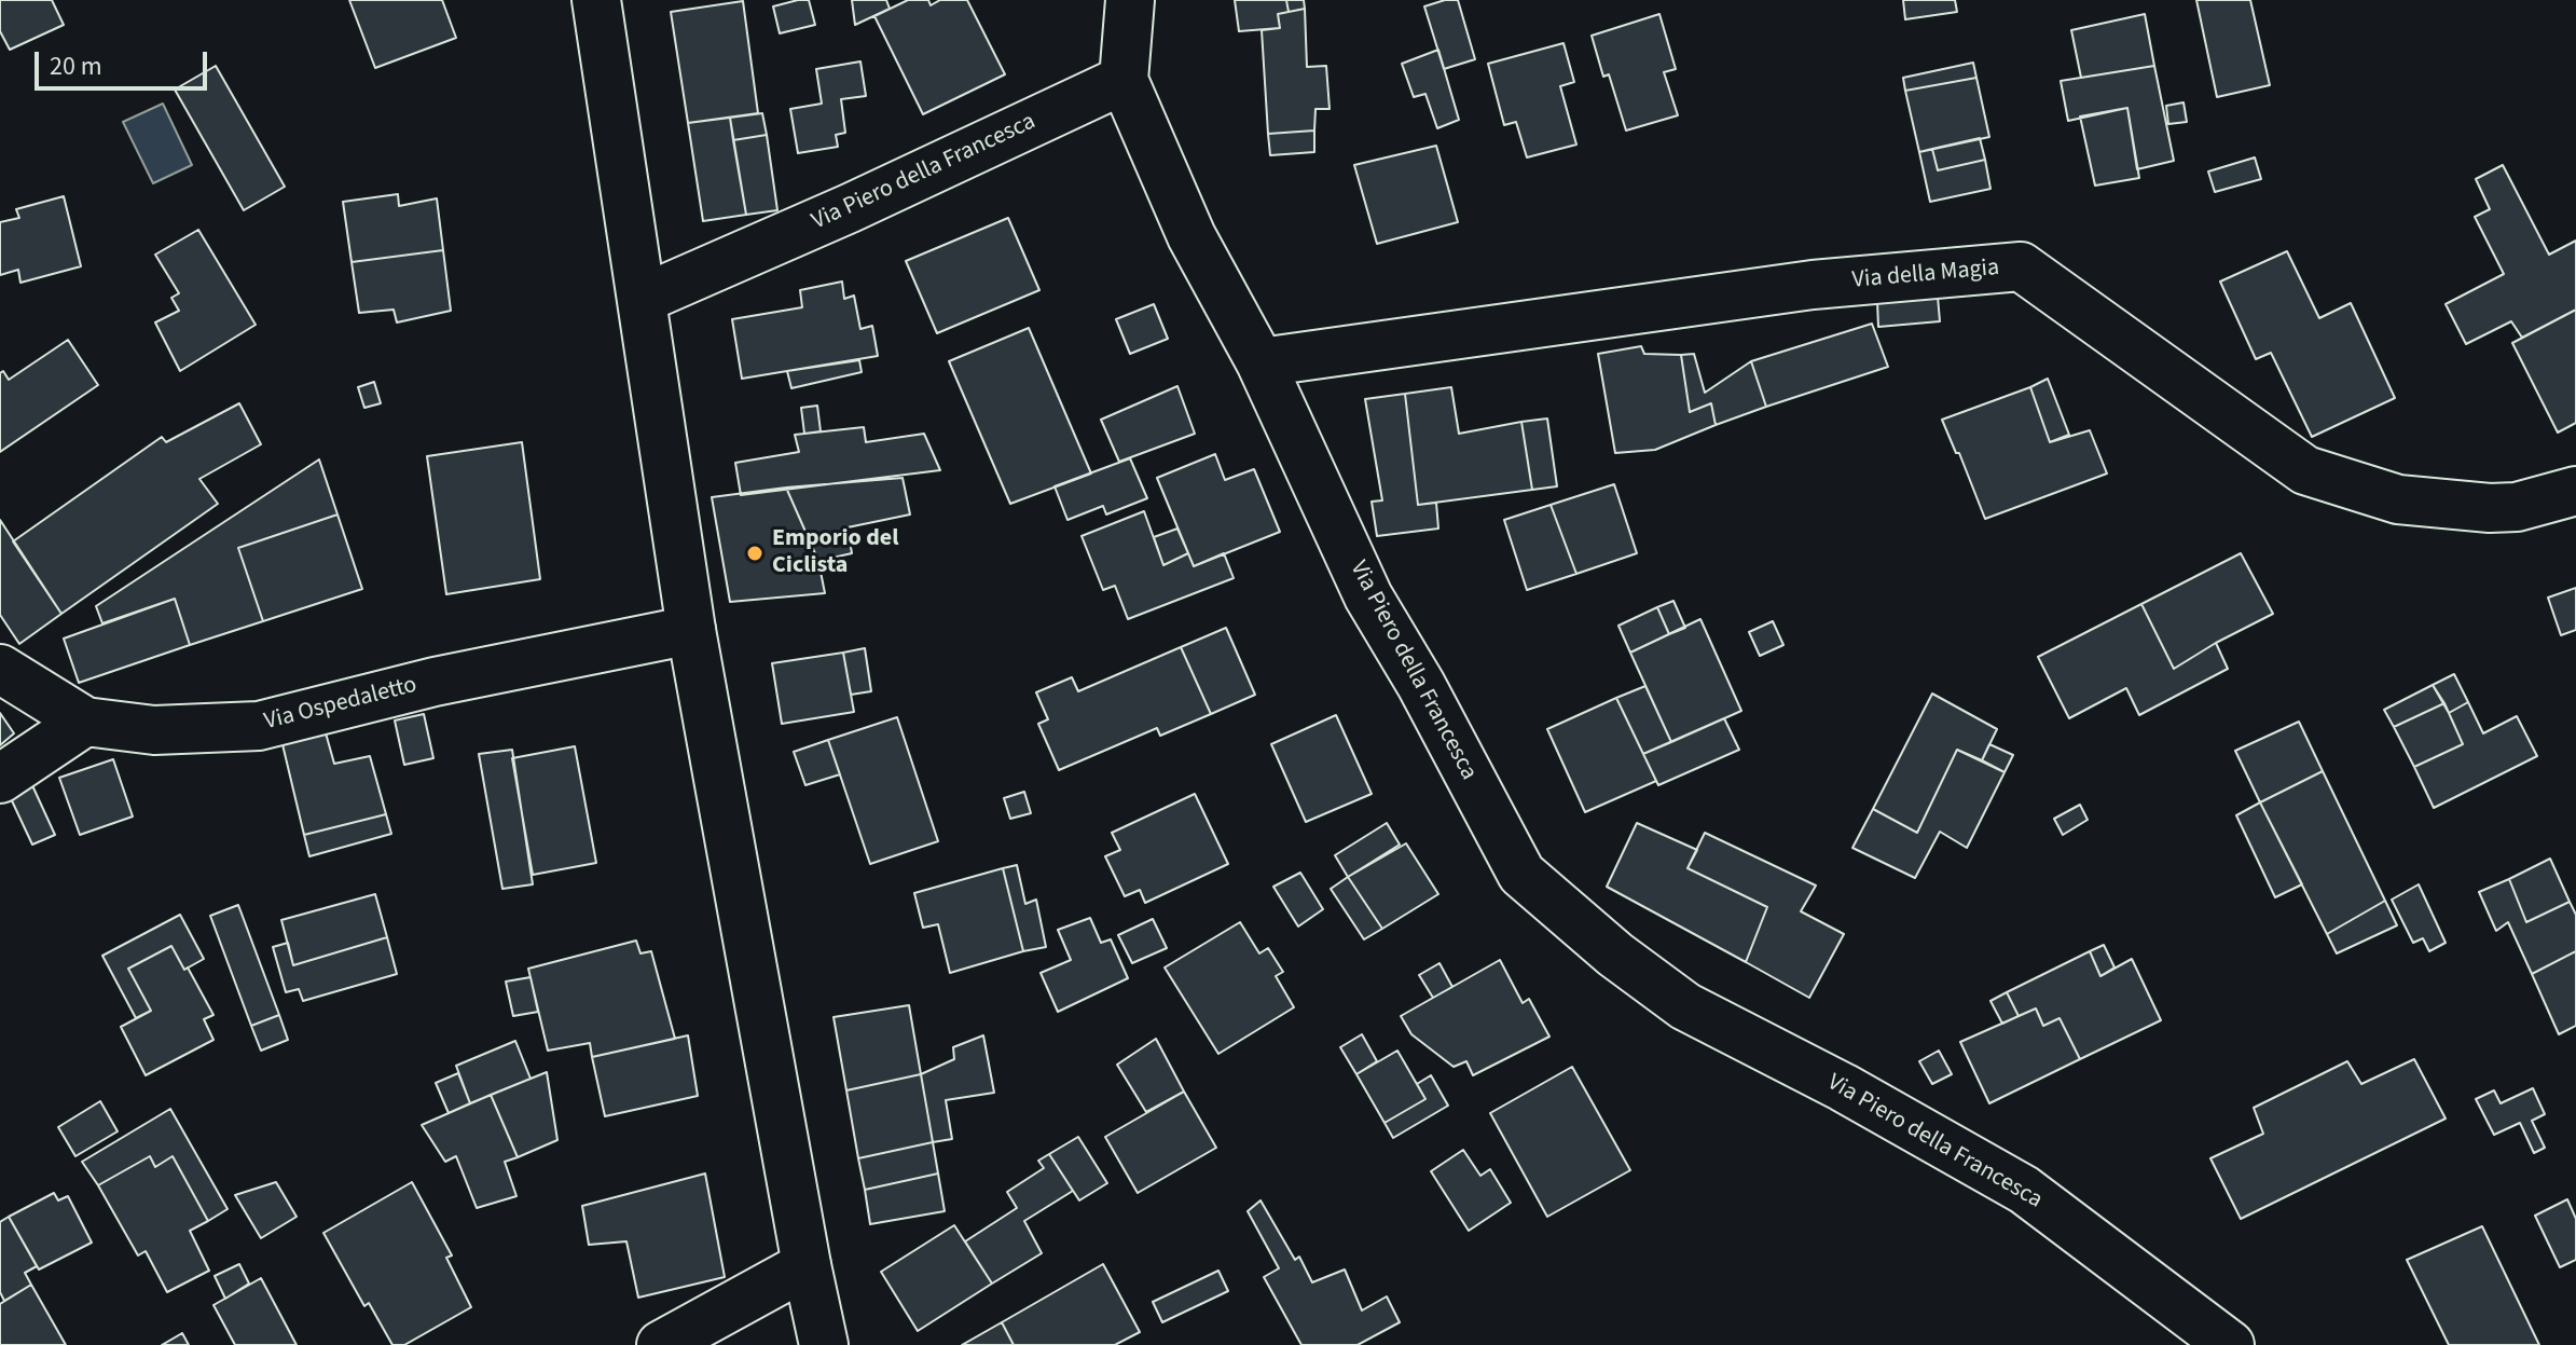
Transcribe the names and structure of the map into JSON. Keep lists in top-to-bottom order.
{
  "streets": {
    "street": ["Via Piero della Francesca", "Via della Magia", "Via Ospedaletto"]
  },
  "crossings": [
    ["Via Piero della Francesca", "Via della Magia"]
  ],
  "places": ["Emporio del Ciclista"],
  "scale_bar": "20 m"
}
